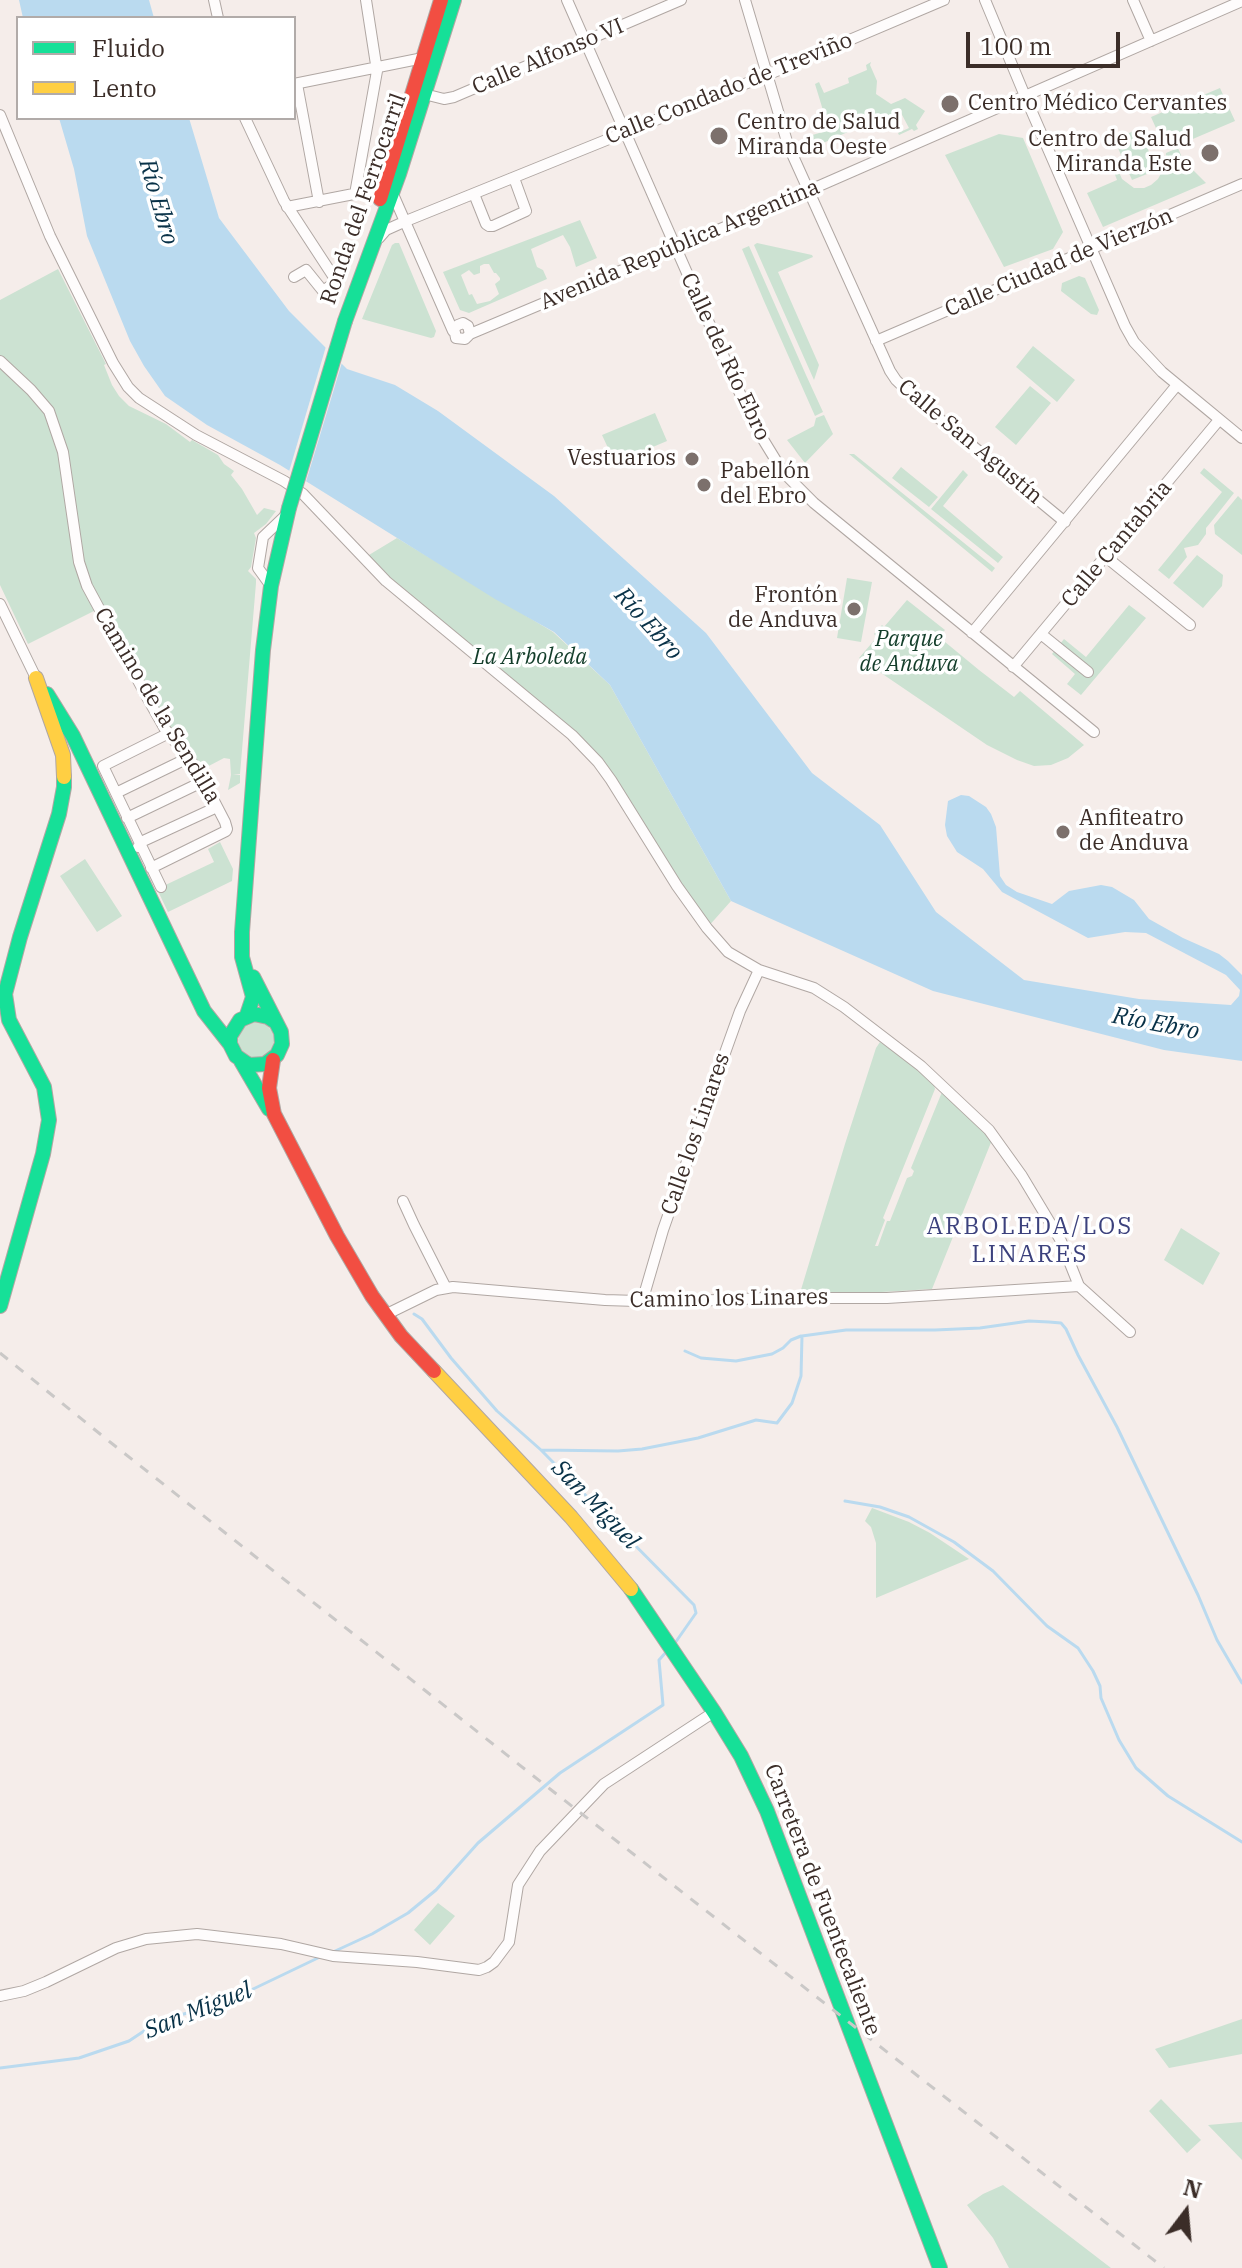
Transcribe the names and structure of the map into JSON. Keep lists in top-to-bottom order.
{
  "streets": {
    "main road": ["Ronda del Ferrocarril", "Carretera de Fuentecaliente"],
    "street": [
      "Calle Alfonso VI",
      "Calle Condado de Treviño",
      "Avenida República Argentina",
      "Calle Ciudad de Vierzón",
      "Calle del Río Ebro",
      "Calle San Agustín",
      "Calle Cantabria",
      "Camino de la Sendilla",
      "Calle los Linares",
      "Camino los Linares"
    ]
  },
  "crossings": [
    ["Calle Alfonso VI", "Ronda del Ferrocarril"],
    ["Calle Alfonso VI", "Calle del Río Ebro"],
    ["Calle Condado de Treviño", "Ronda del Ferrocarril"],
    ["Calle Condado de Treviño", "Avenida República Argentina"],
    ["Calle Condado de Treviño", "Calle del Río Ebro"],
    ["Calle Condado de Treviño", "Calle San Agustín"],
    ["Avenida República Argentina", "Calle del Río Ebro"],
    ["Avenida República Argentina", "Calle San Agustín"],
    ["Calle Ciudad de Vierzón", "Calle San Agustín"],
    ["Calle del Río Ebro", "Calle Cantabria"],
    ["Calle los Linares", "Camino los Linares"],
    ["Camino los Linares", "Carretera de Fuentecaliente"]
  ],
  "districts": ["ARBOLEDA/LOS LINARES"],
  "water": ["Río Ebro", "San Miguel"],
  "parks": ["Parque de Anduva", "La Arboleda"],
  "places": [
    "Centro Médico Cervantes",
    "Centro de Salud Miranda Oeste",
    "Centro de Salud Miranda Este",
    "Vestuarios",
    "Pabellón del Ebro",
    "Frontón de Anduva",
    "Anfiteatro de Anduva"
  ],
  "legend": ["Fluido", "Lento"],
  "scale_bar": "100 m",
  "north": "top"
}
